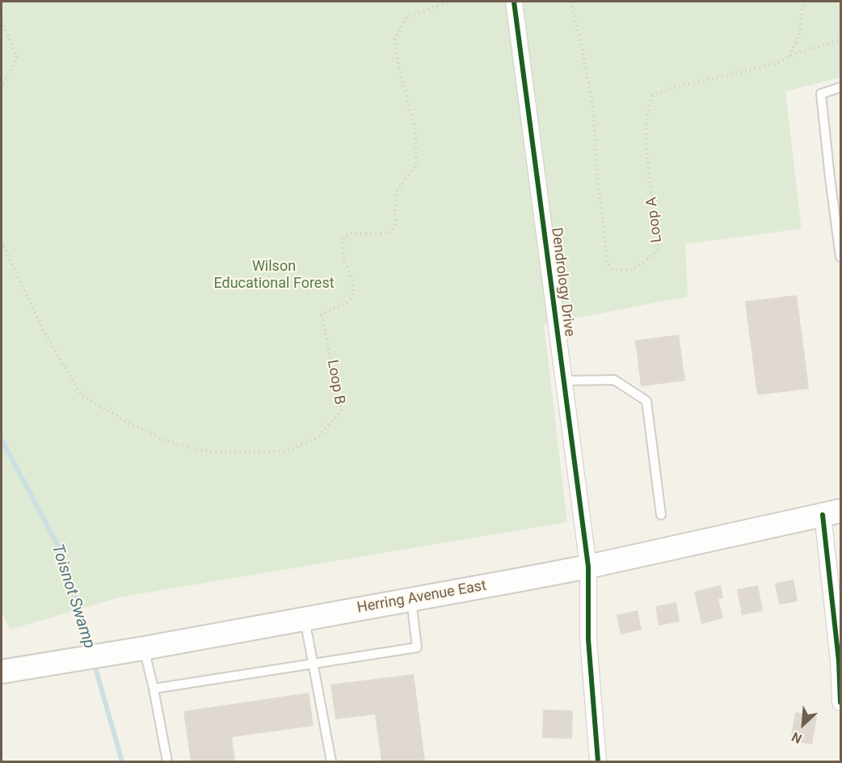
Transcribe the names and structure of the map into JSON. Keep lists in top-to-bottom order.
{
  "streets": {
    "main road": ["Herring Avenue East"],
    "street": ["Dendrology Drive"],
    "path": ["Loop A", "Loop B"]
  },
  "crossings": [
    ["Dendrology Drive", "Herring Avenue East"]
  ],
  "water": ["Toisnot Swamp"],
  "parks": ["Wilson Educational Forest"],
  "north": "bottom left"
}
